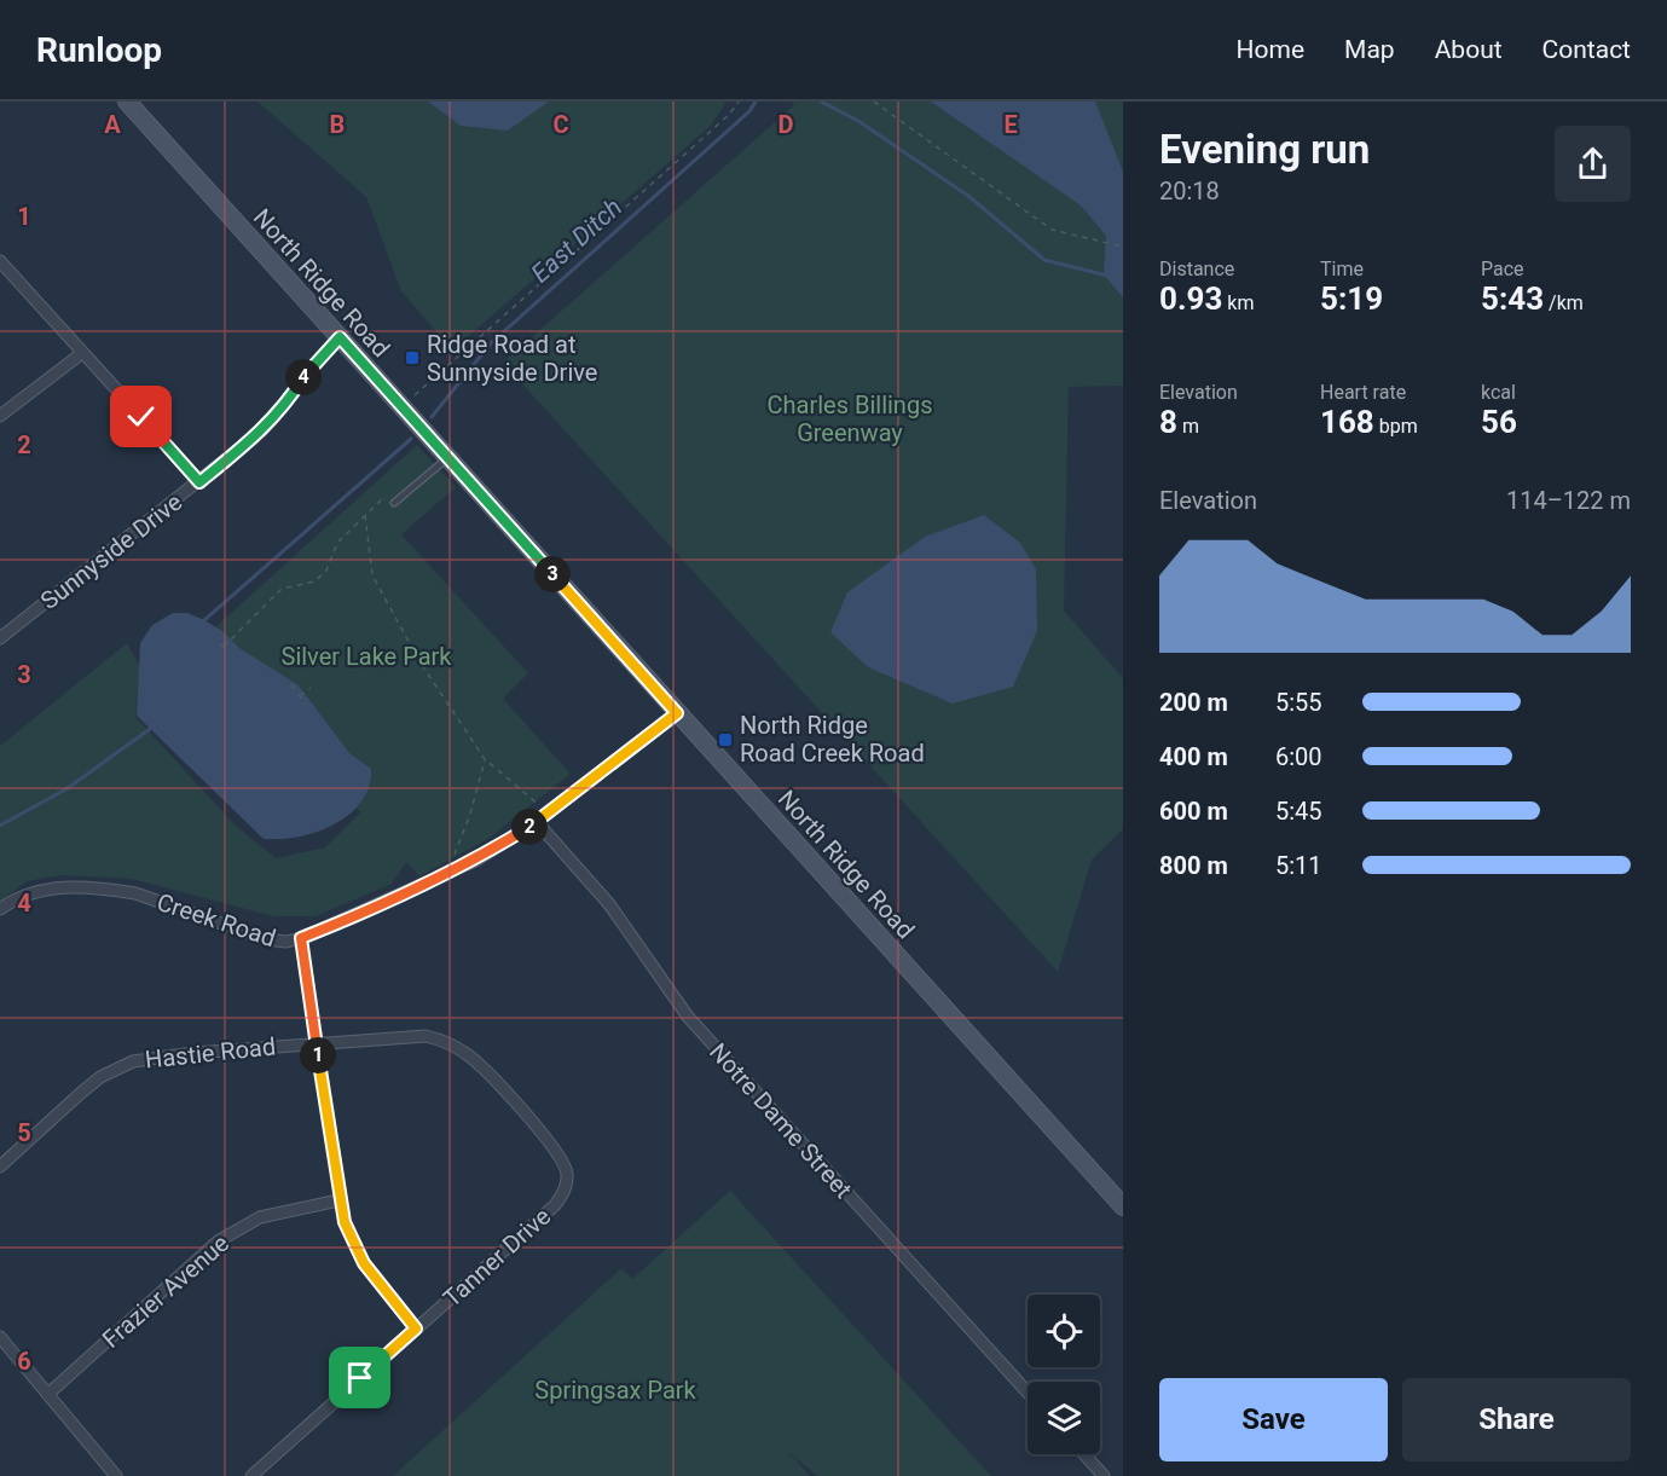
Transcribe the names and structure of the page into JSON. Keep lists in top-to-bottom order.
{
  "streets": {
    "street": [
      "North Ridge Road",
      "Sunnyside Drive",
      "Creek Road",
      "Hastie Road",
      "Notre Dame Street",
      "Tanner Drive",
      "Frazier Avenue"
    ]
  },
  "crossings": [
    ["North Ridge Road", "Sunnyside Drive"],
    ["North Ridge Road", "Creek Road"],
    ["Creek Road", "Notre Dame Street"],
    ["Hastie Road", "Tanner Drive"]
  ],
  "water": ["East Ditch"],
  "parks": ["Charles Billings Greenway", "Silver Lake Park", "Springsax Park"],
  "places": {
    "transit": ["Ridge Road at Sunnyside Drive", "North Ridge Road Creek Road"]
  },
  "page": {
    "header": "Runloop",
    "nav": [
      "Home",
      "Map",
      "About",
      "Contact"
    ],
    "heading": ["Evening run", "20:18"],
    "stats": [
      ["Distance", "0.93 km"],
      ["Time", "5:19"],
      ["Pace", "5:43 /km"],
      ["Elevation", "8 m"],
      ["Heart rate", "168 bpm"],
      ["kcal", "56"]
    ],
    "pins": [
      "4",
      "3",
      "2",
      "1"
    ],
    "chart": ["Elevation", "114–122 m"],
    "list": [
      {
        "name": "200 m",
        "note": "5:55"
      },
      {
        "name": "400 m",
        "note": "6:00"
      },
      {
        "name": "600 m",
        "note": "5:45"
      },
      {
        "name": "800 m",
        "note": "5:11"
      }
    ],
    "buttons": ["Save", "Share"]
  },
  "grid": {
    "columns": [
      "A",
      "B",
      "C",
      "D",
      "E"
    ],
    "rows": [
      "1",
      "2",
      "3",
      "4",
      "5",
      "6"
    ]
  }
}
